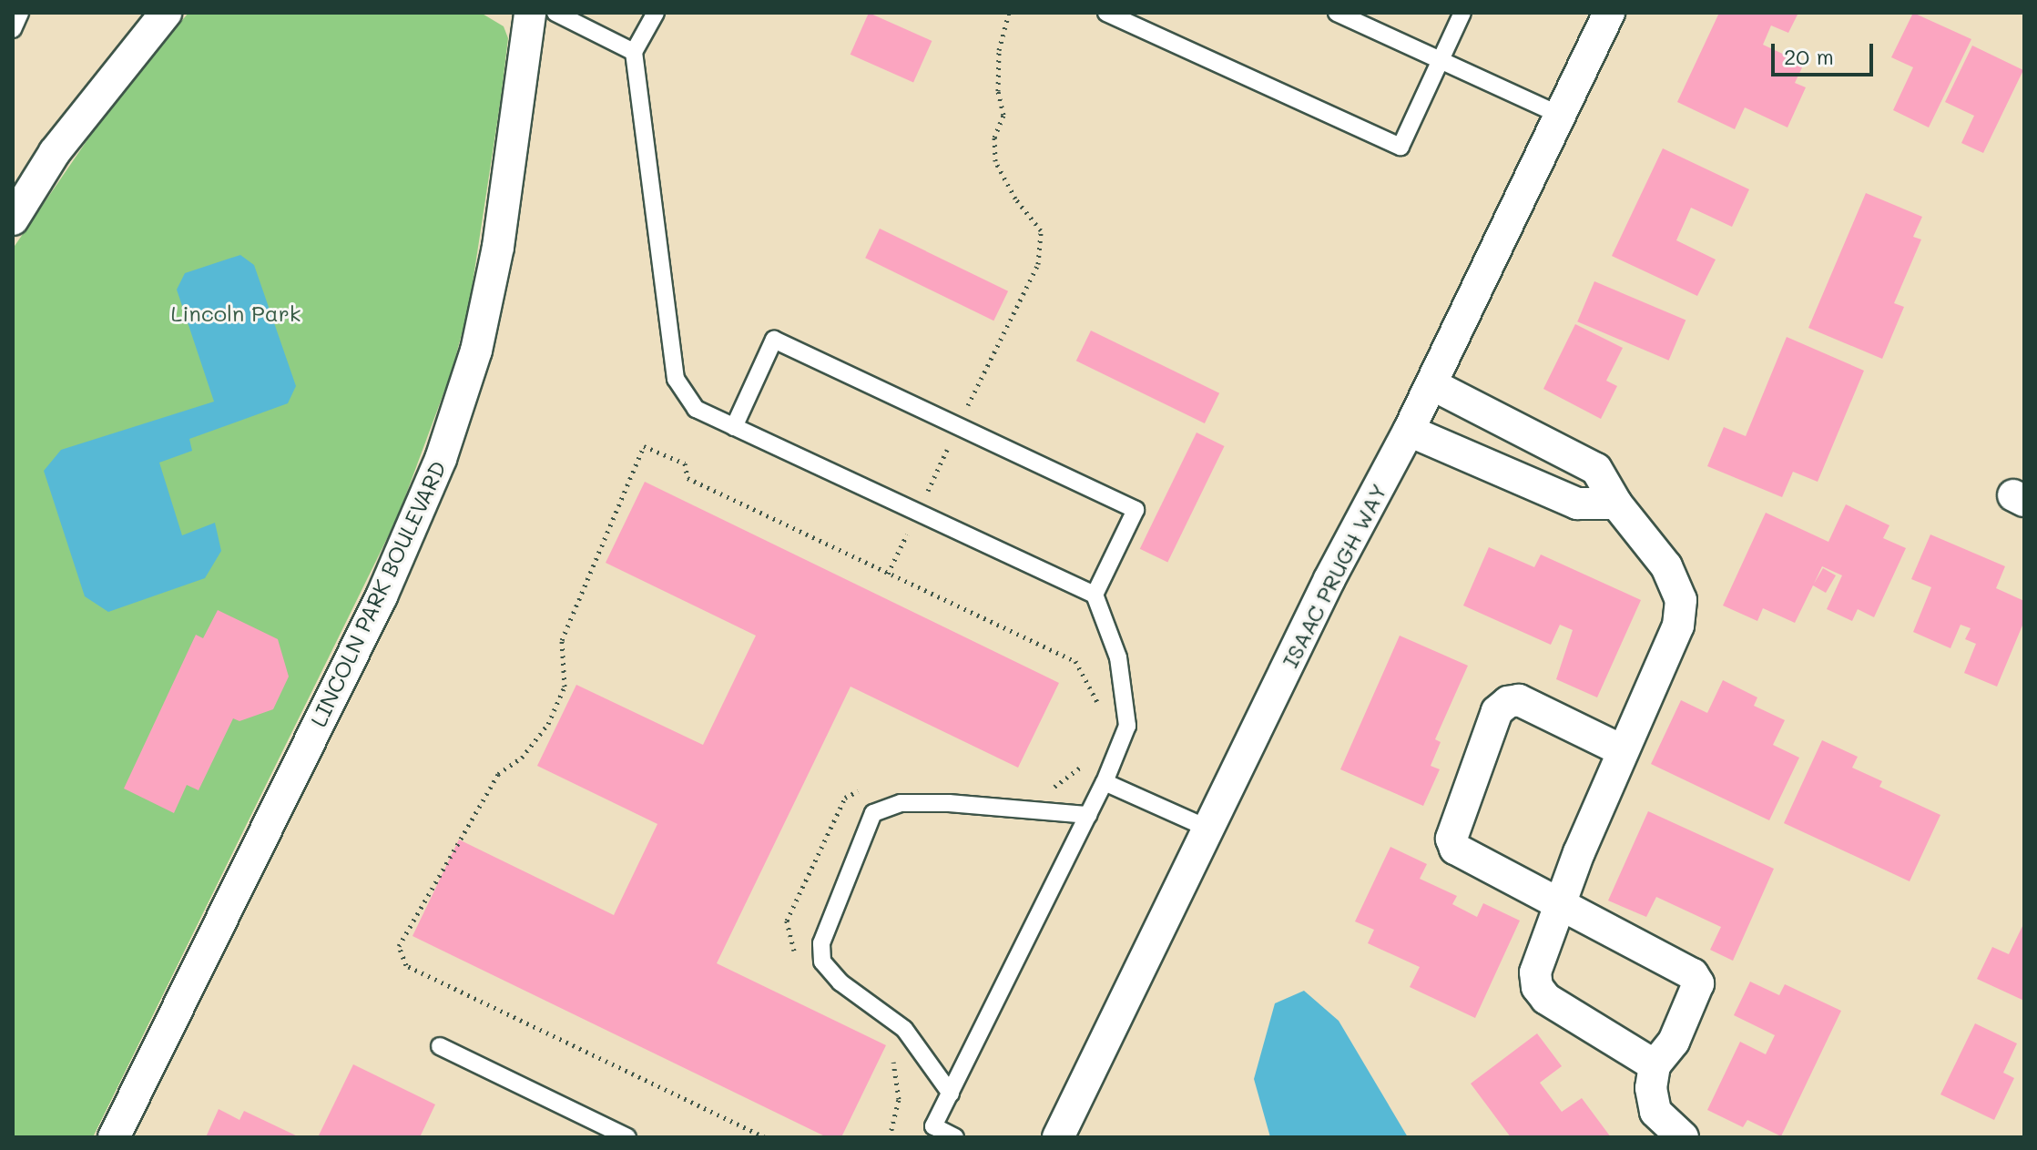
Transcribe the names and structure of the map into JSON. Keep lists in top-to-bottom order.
{
  "streets": {
    "street": ["ISAAC PRUGH WAY", "LINCOLN PARK BOULEVARD"]
  },
  "parks": ["Lincoln Park"],
  "scale_bar": "20 m"
}
